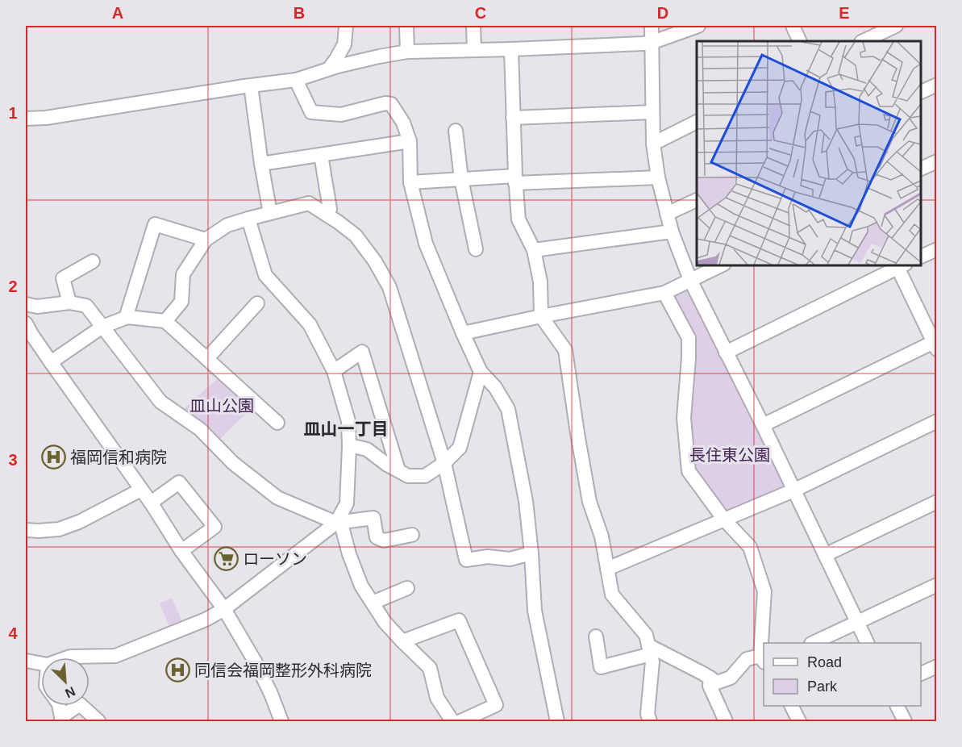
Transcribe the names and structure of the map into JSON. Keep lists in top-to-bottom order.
{
  "districts": ["皿山一丁目"],
  "parks": ["皿山公園", "長住東公園"],
  "places": {
    "hospital": ["福岡信和病院", "同信会福岡整形外科病院"],
    "supermarket": ["ローソン"]
  },
  "legend": ["Road", "Park"],
  "north": "bottom right",
  "grid": {
    "columns": [
      "A",
      "B",
      "C",
      "D",
      "E"
    ],
    "rows": [
      "1",
      "2",
      "3",
      "4"
    ]
  }
}
